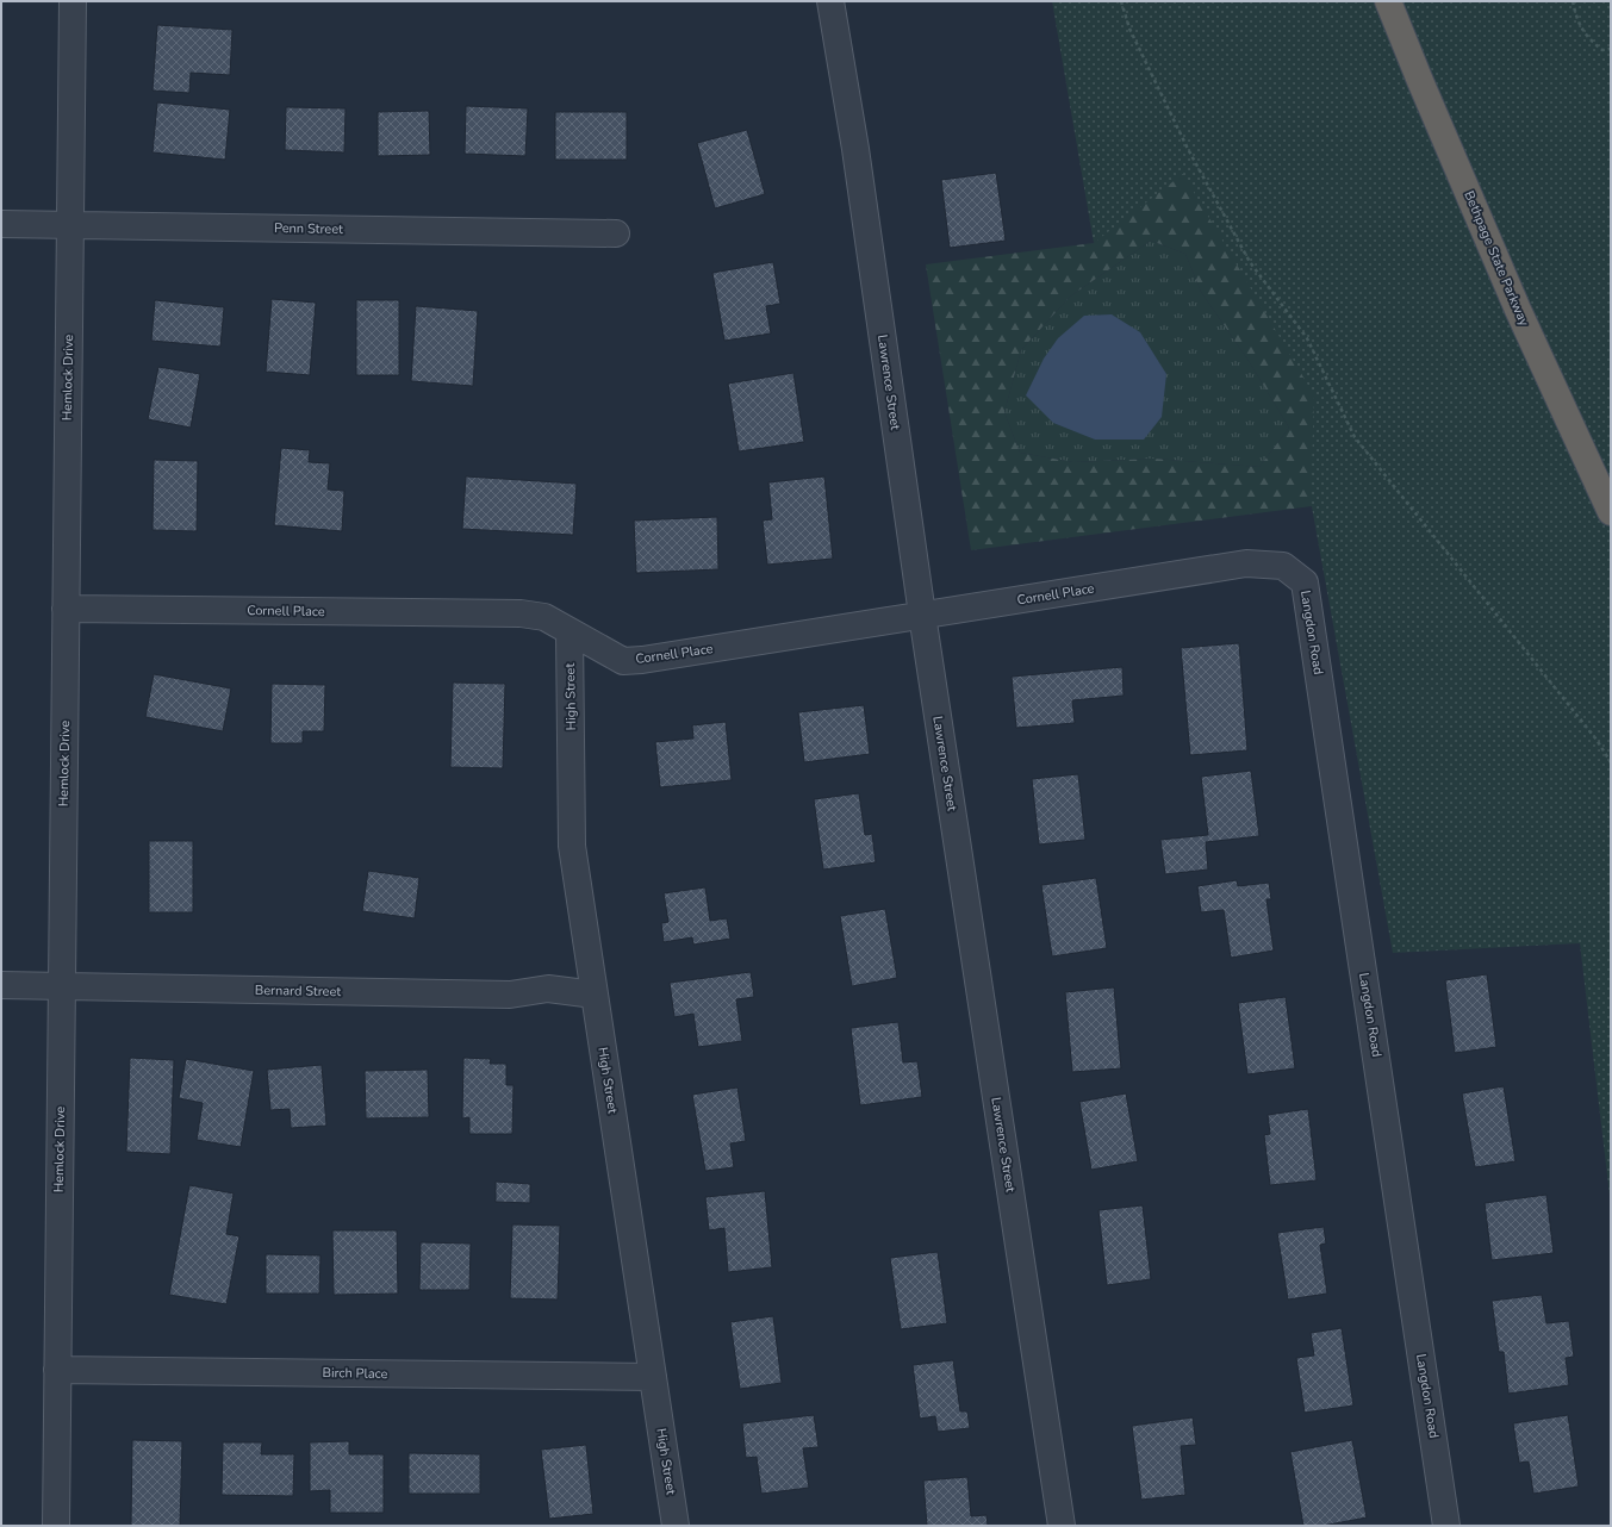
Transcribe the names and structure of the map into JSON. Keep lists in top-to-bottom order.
{
  "streets": {
    "highway": ["Bethpage State Parkway"],
    "street": [
      "Penn Street",
      "Hemlock Drive",
      "Lawrence Street",
      "Cornell Place",
      "Langdon Road",
      "High Street",
      "Bernard Street",
      "Birch Place"
    ]
  },
  "crossings": [
    ["Penn Street", "Hemlock Drive"],
    ["Hemlock Drive", "Cornell Place"],
    ["Hemlock Drive", "Bernard Street"],
    ["Hemlock Drive", "Birch Place"],
    ["Lawrence Street", "Cornell Place"],
    ["Cornell Place", "Langdon Road"],
    ["Cornell Place", "High Street"],
    ["High Street", "Bernard Street"],
    ["High Street", "Birch Place"]
  ]
}
